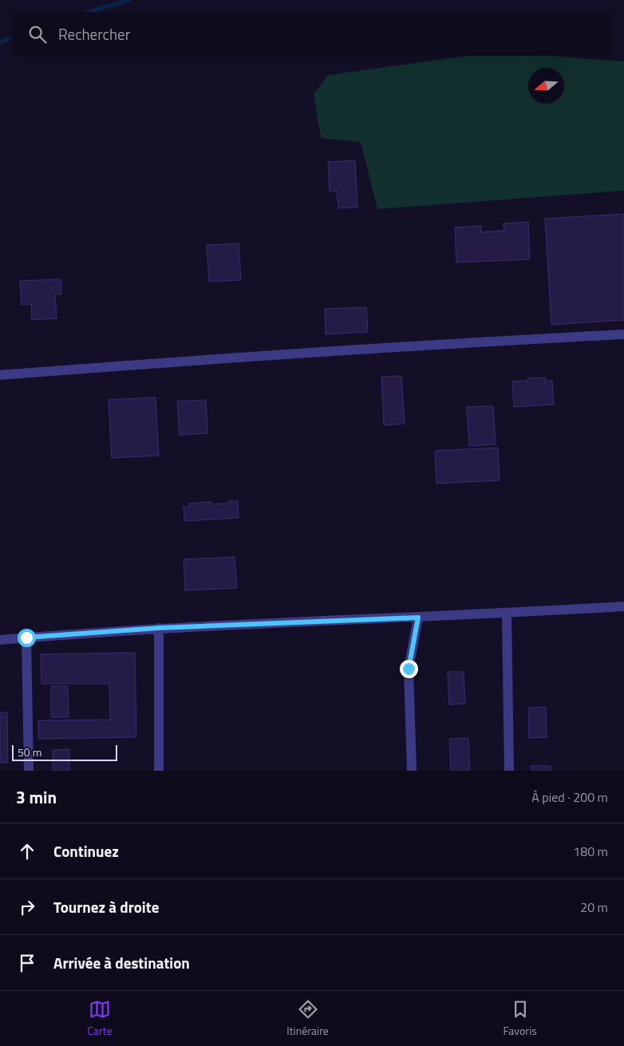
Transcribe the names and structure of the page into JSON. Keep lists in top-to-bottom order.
{
  "scale_bar": "50 m",
  "north": "left",
  "page": {
    "search": "Rechercher",
    "scale": "50 m",
    "heading": ["3 min", "À pied · 200 m"],
    "list": [
      ["Continuez", "180 m"],
      ["Tournez à droite", "20 m"],
      "Arrivée à destination"
    ],
    "nav": ["Carte", "Itinéraire", "Favoris"]
  }
}
